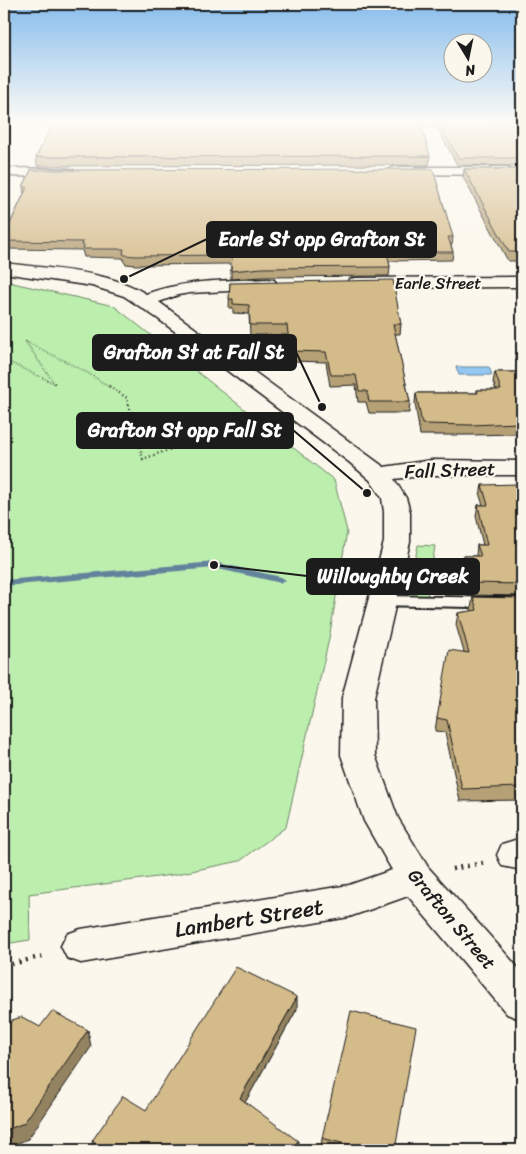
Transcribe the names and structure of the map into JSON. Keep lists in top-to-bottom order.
{
  "streets": {
    "street": [
      "Earle Street",
      "Fall Street",
      "Lambert Street",
      "Grafton Street"
    ]
  },
  "crossings": [
    ["Fall Street", "Grafton Street"],
    ["Lambert Street", "Grafton Street"]
  ],
  "places": [
    "Earle St opp Grafton St",
    "Grafton St at Fall St",
    "Grafton St opp Fall St",
    "Willoughby Creek"
  ],
  "north": "bottom"
}
